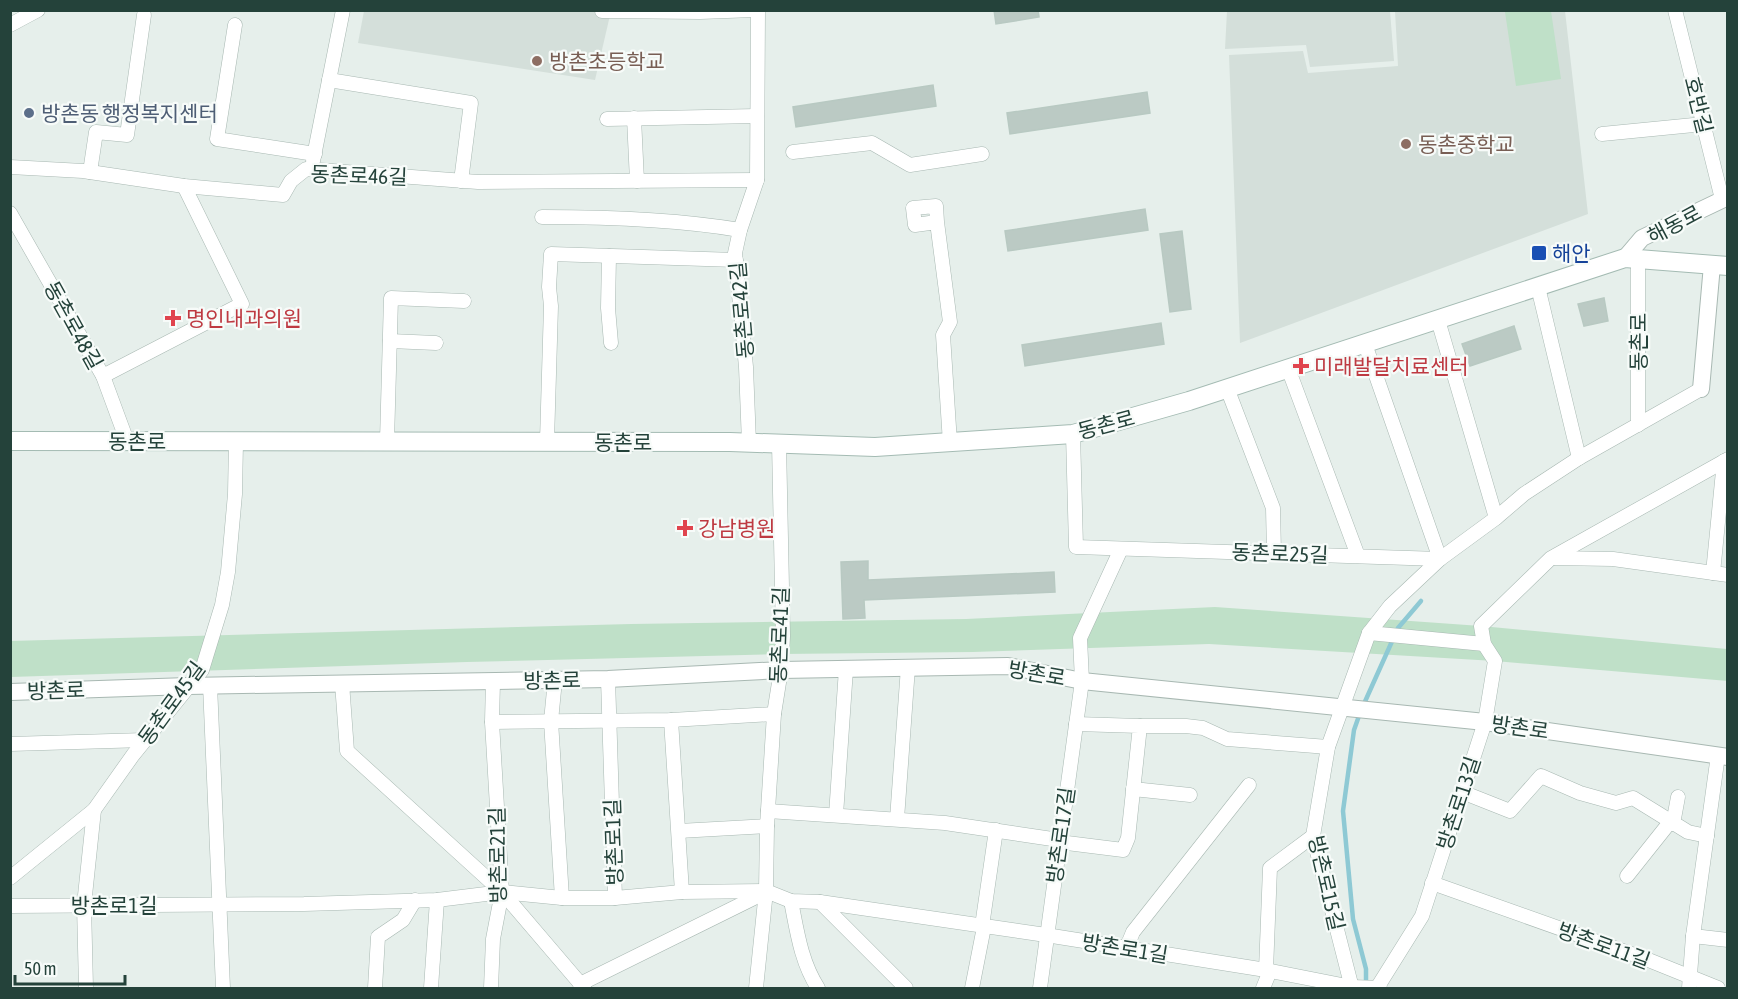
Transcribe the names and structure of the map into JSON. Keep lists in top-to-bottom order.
{
  "streets": {
    "main road": ["동촌로"],
    "street": [
      "호반길",
      "동촌로46길",
      "해동로",
      "동촌로42길",
      "동촌로48길",
      "동촌로25길",
      "동촌로41길",
      "방촌로",
      "동촌로45길",
      "방촌로13길",
      "방촌로17길",
      "방촌로1길",
      "방촌로21길",
      "방촌로15길",
      "방촌로11길"
    ]
  },
  "crossings": [
    ["호반길", "해동로"],
    ["해동로", "동촌로"],
    ["동촌로42길", "동촌로"],
    ["동촌로48길", "동촌로"],
    ["동촌로", "동촌로25길"],
    ["동촌로", "동촌로41길"],
    ["동촌로", "동촌로45길"],
    ["동촌로", "방촌로15길"],
    ["동촌로25길", "방촌로15길"],
    ["동촌로41길", "방촌로"],
    ["동촌로41길", "방촌로1길"],
    ["방촌로", "동촌로45길"],
    ["방촌로", "방촌로13길"],
    ["방촌로", "방촌로17길"],
    ["방촌로", "방촌로21길"],
    ["방촌로", "방촌로15길"],
    ["방촌로13길", "방촌로1길"],
    ["방촌로13길", "방촌로11길"],
    ["방촌로17길", "방촌로1길"],
    ["방촌로1길", "방촌로21길"],
    ["방촌로1길", "방촌로15길"]
  ],
  "places": {
    "other": ["방촌초등학교", "방촌동 행정복지센터", "동촌중학교"],
    "transit": ["해안"],
    "health": ["명인내과의원", "미래발달치료센터", "강남병원"]
  },
  "scale_bar": "50 m"
}
